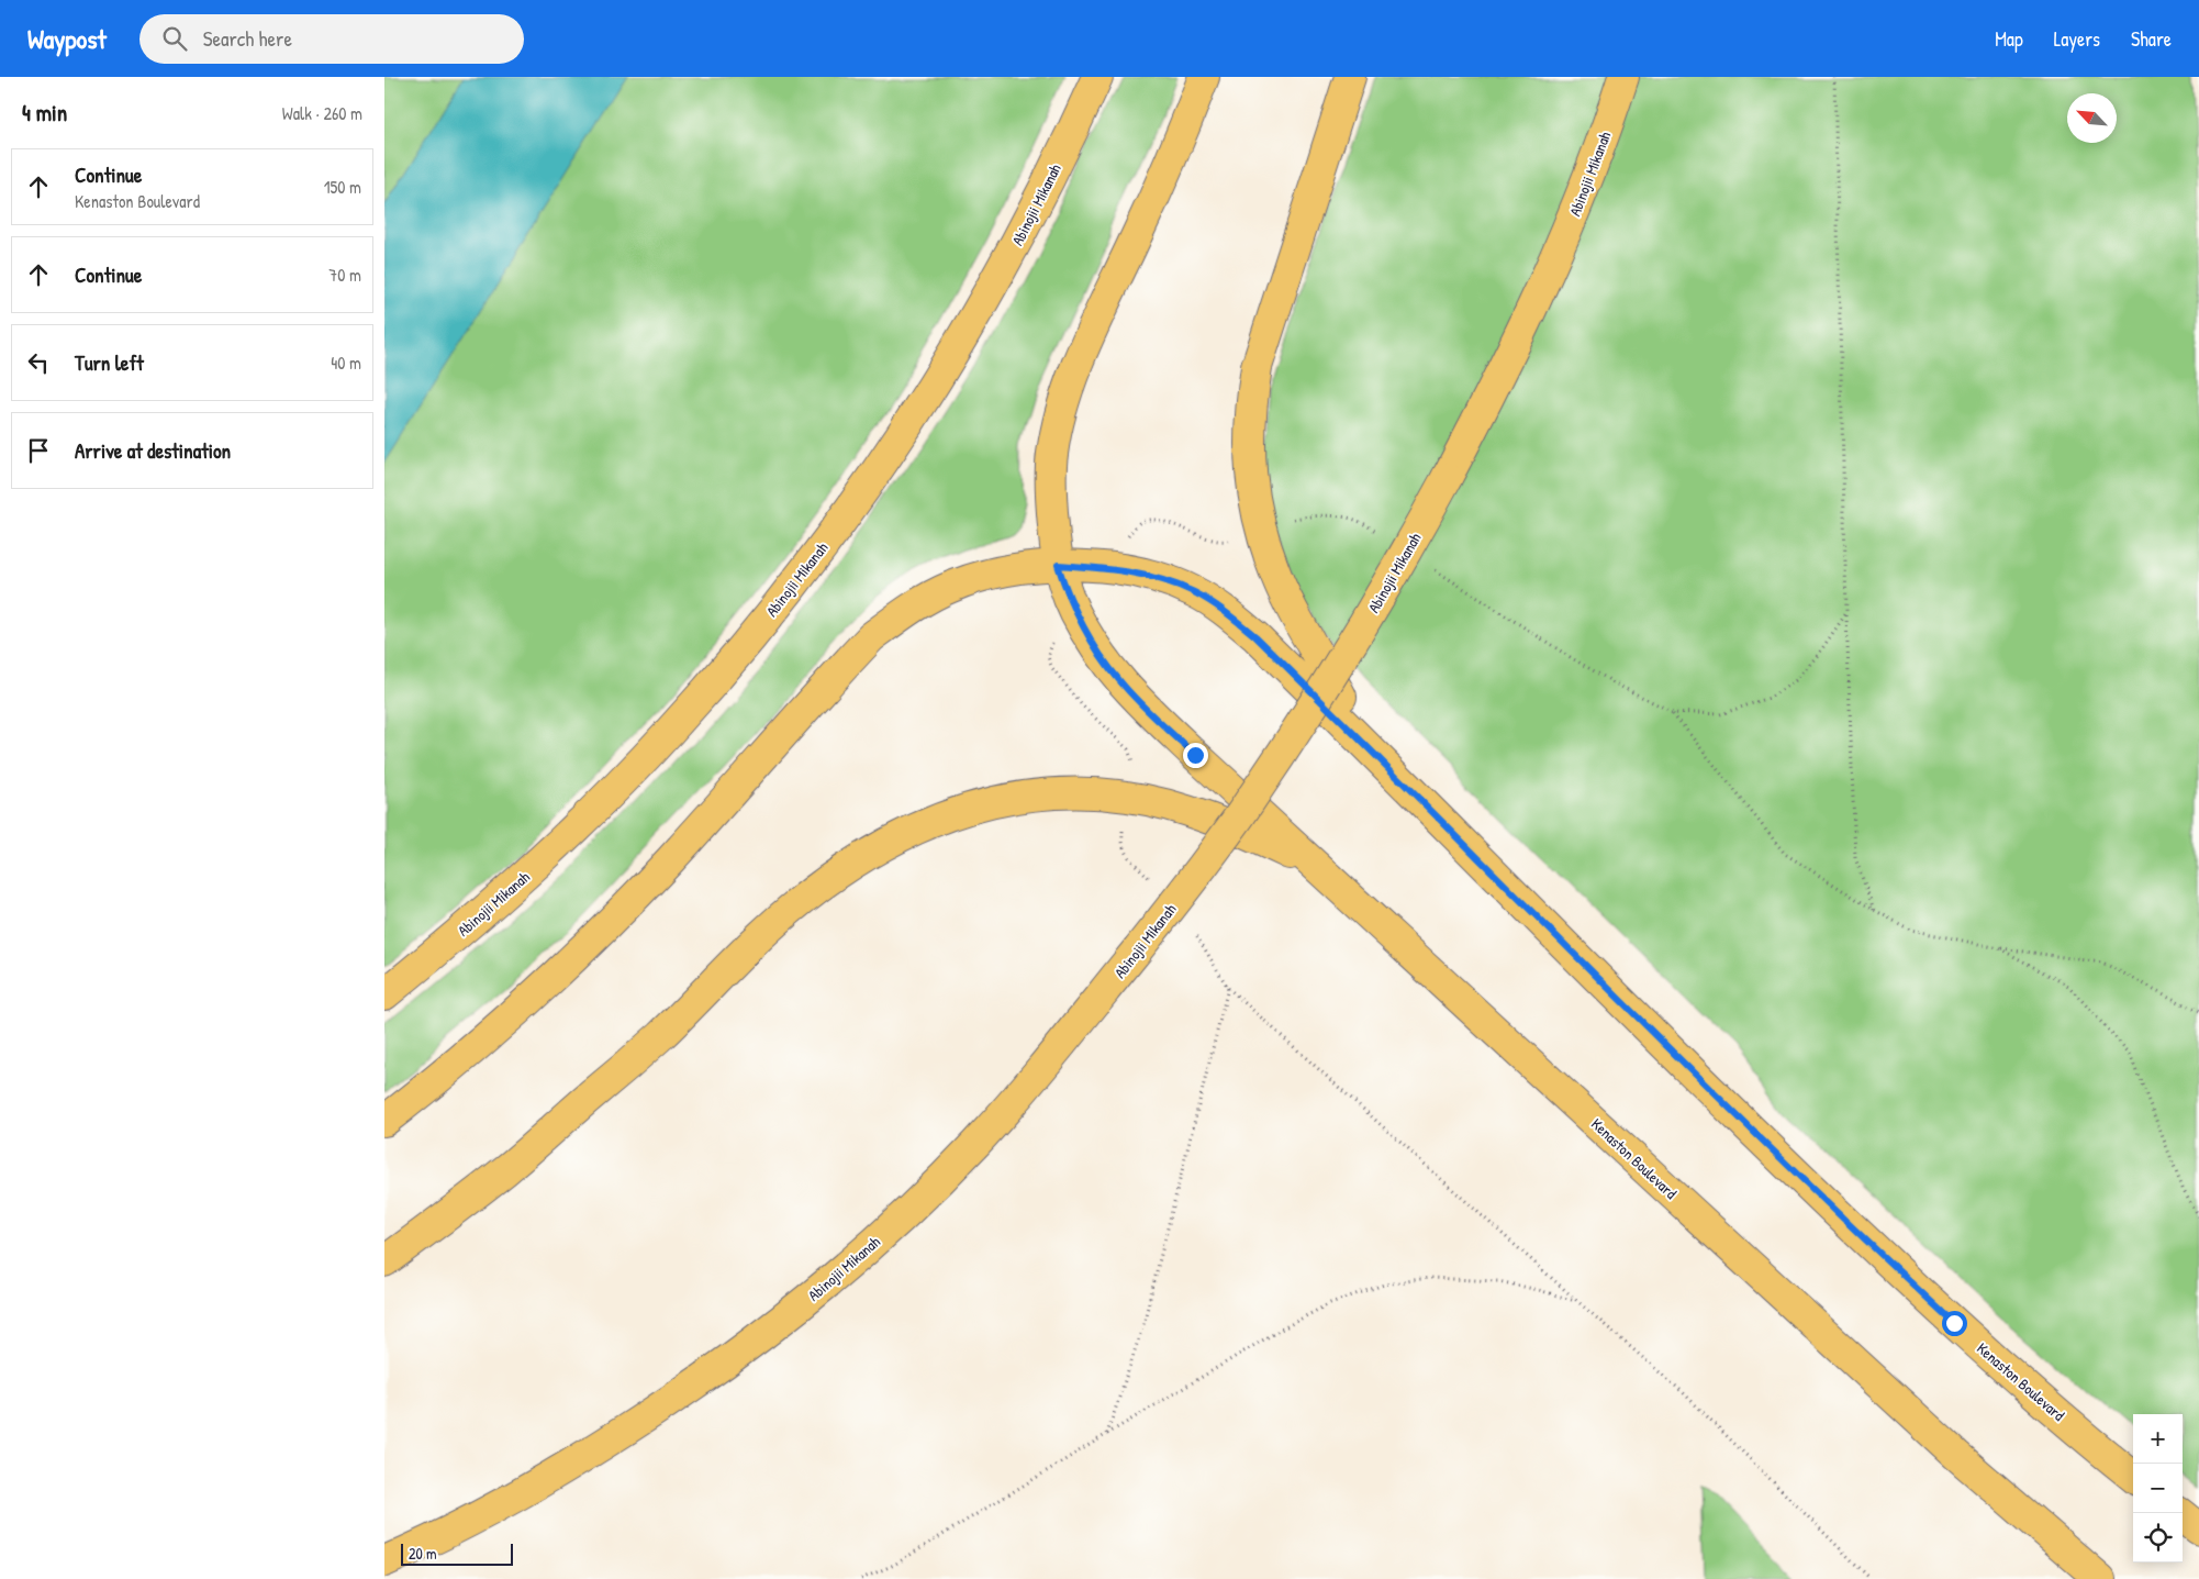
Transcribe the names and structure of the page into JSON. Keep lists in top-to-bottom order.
{
  "streets": {
    "main road": ["Abinojii Mikanah", "Kenaston Boulevard"]
  },
  "scale_bar": "20 m",
  "north": "top left",
  "page": {
    "header": "Waypost",
    "search": "Search here",
    "nav": ["Map", "Layers", "Share"],
    "heading": ["4 min", "Walk · 260 m"],
    "list": [
      ["Continue", "Kenaston Boulevard", "150 m"],
      ["Continue", "70 m"],
      ["Turn left", "40 m"],
      "Arrive at destination"
    ],
    "map_buttons": ["+", "−"],
    "scale": "20 m"
  }
}
